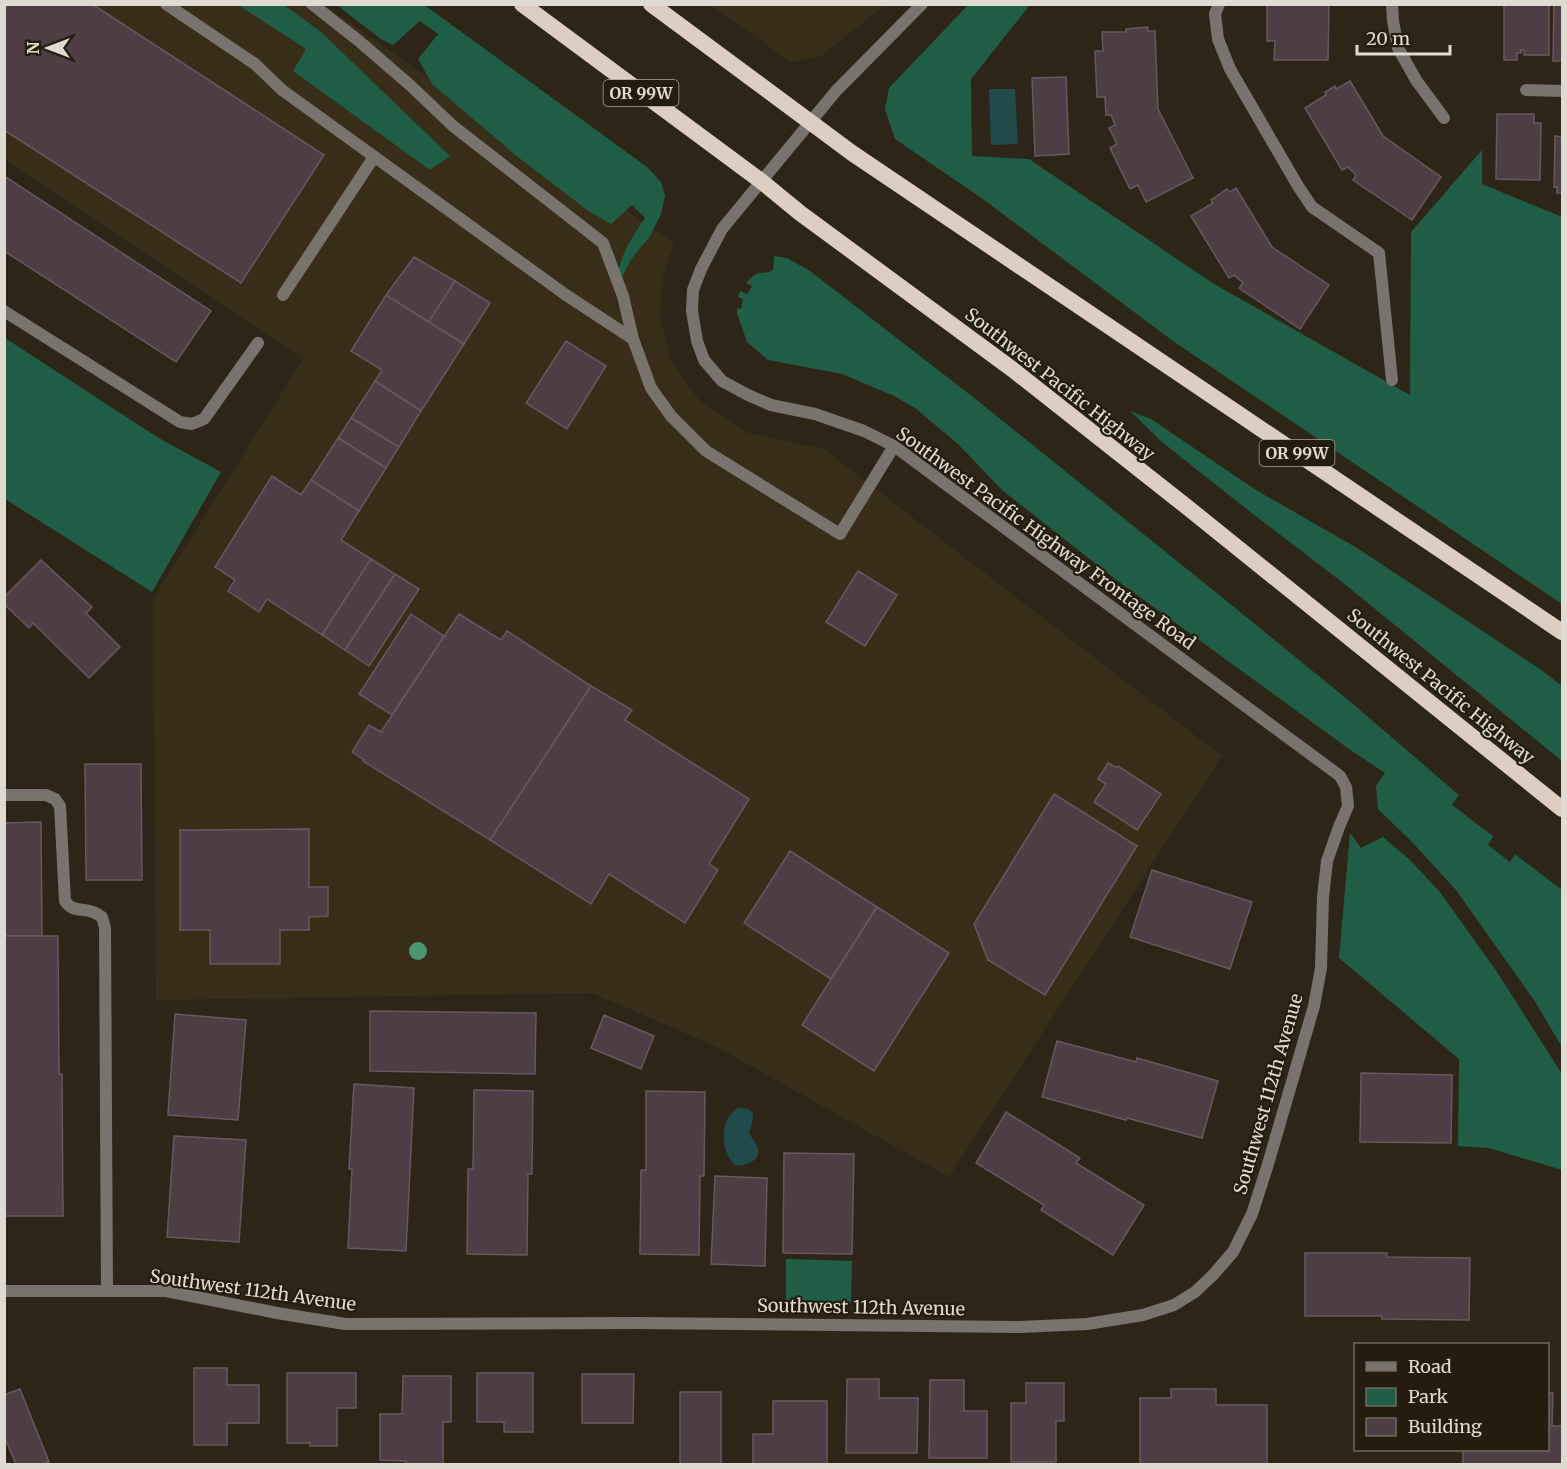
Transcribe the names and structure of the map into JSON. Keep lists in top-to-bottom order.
{
  "streets": {
    "highway": ["OR 99W", "Southwest Pacific Highway"],
    "street": ["Southwest Pacific Highway Frontage Road", "Southwest 112th Avenue"]
  },
  "crossings": [
    ["OR 99W", "Southwest Pacific Highway Frontage Road"],
    ["Southwest Pacific Highway", "Southwest Pacific Highway Frontage Road"],
    ["Southwest Pacific Highway Frontage Road", "Southwest 112th Avenue"]
  ],
  "legend": ["Road", "Park", "Building"],
  "scale_bar": "20 m",
  "north": "left"
}
